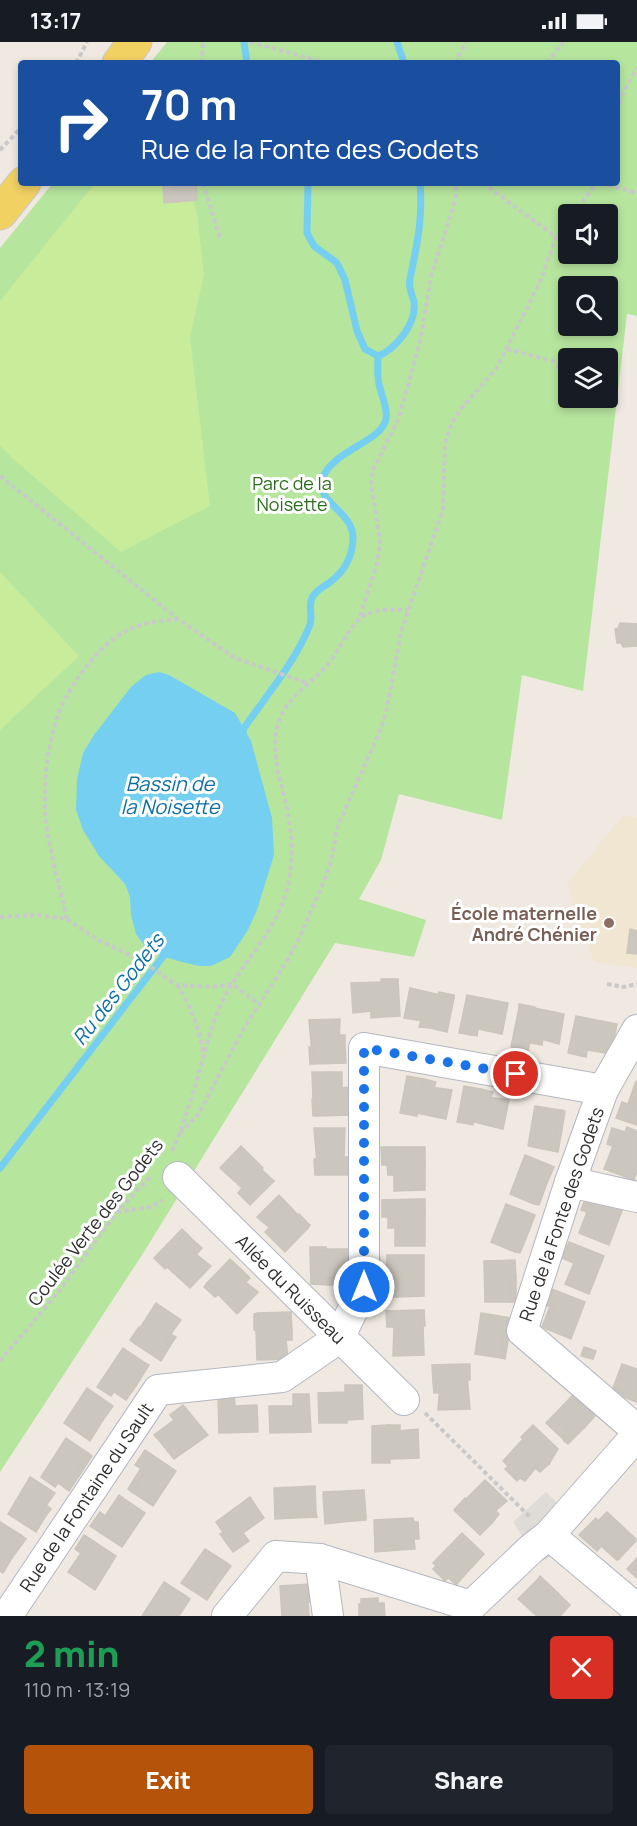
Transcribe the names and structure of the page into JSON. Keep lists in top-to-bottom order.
{
  "streets": {
    "street": ["Rue de la Fonte des Godets", "Allée du Ruisseau", "Rue de la Fontaine du Sault"],
    "path": ["Coulée Verte des Godets"]
  },
  "crossings": [
    ["Rue de la Fonte des Godets", "Allée du Ruisseau"],
    ["Rue de la Fonte des Godets", "Rue de la Fontaine du Sault"],
    ["Coulée Verte des Godets", "Allée du Ruisseau"],
    ["Allée du Ruisseau", "Rue de la Fontaine du Sault"]
  ],
  "water": ["Bassin de la Noisette", "Ru des Godets"],
  "parks": ["Parc de la Noisette"],
  "places": ["École maternelle André Chénier"],
  "page": {
    "status": "13:17",
    "turn": ["70 m", "Rue de la Fonte des Godets"],
    "heading": ["2 min", "110 m · 13:19"],
    "buttons": ["Exit", "Share"]
  }
}
